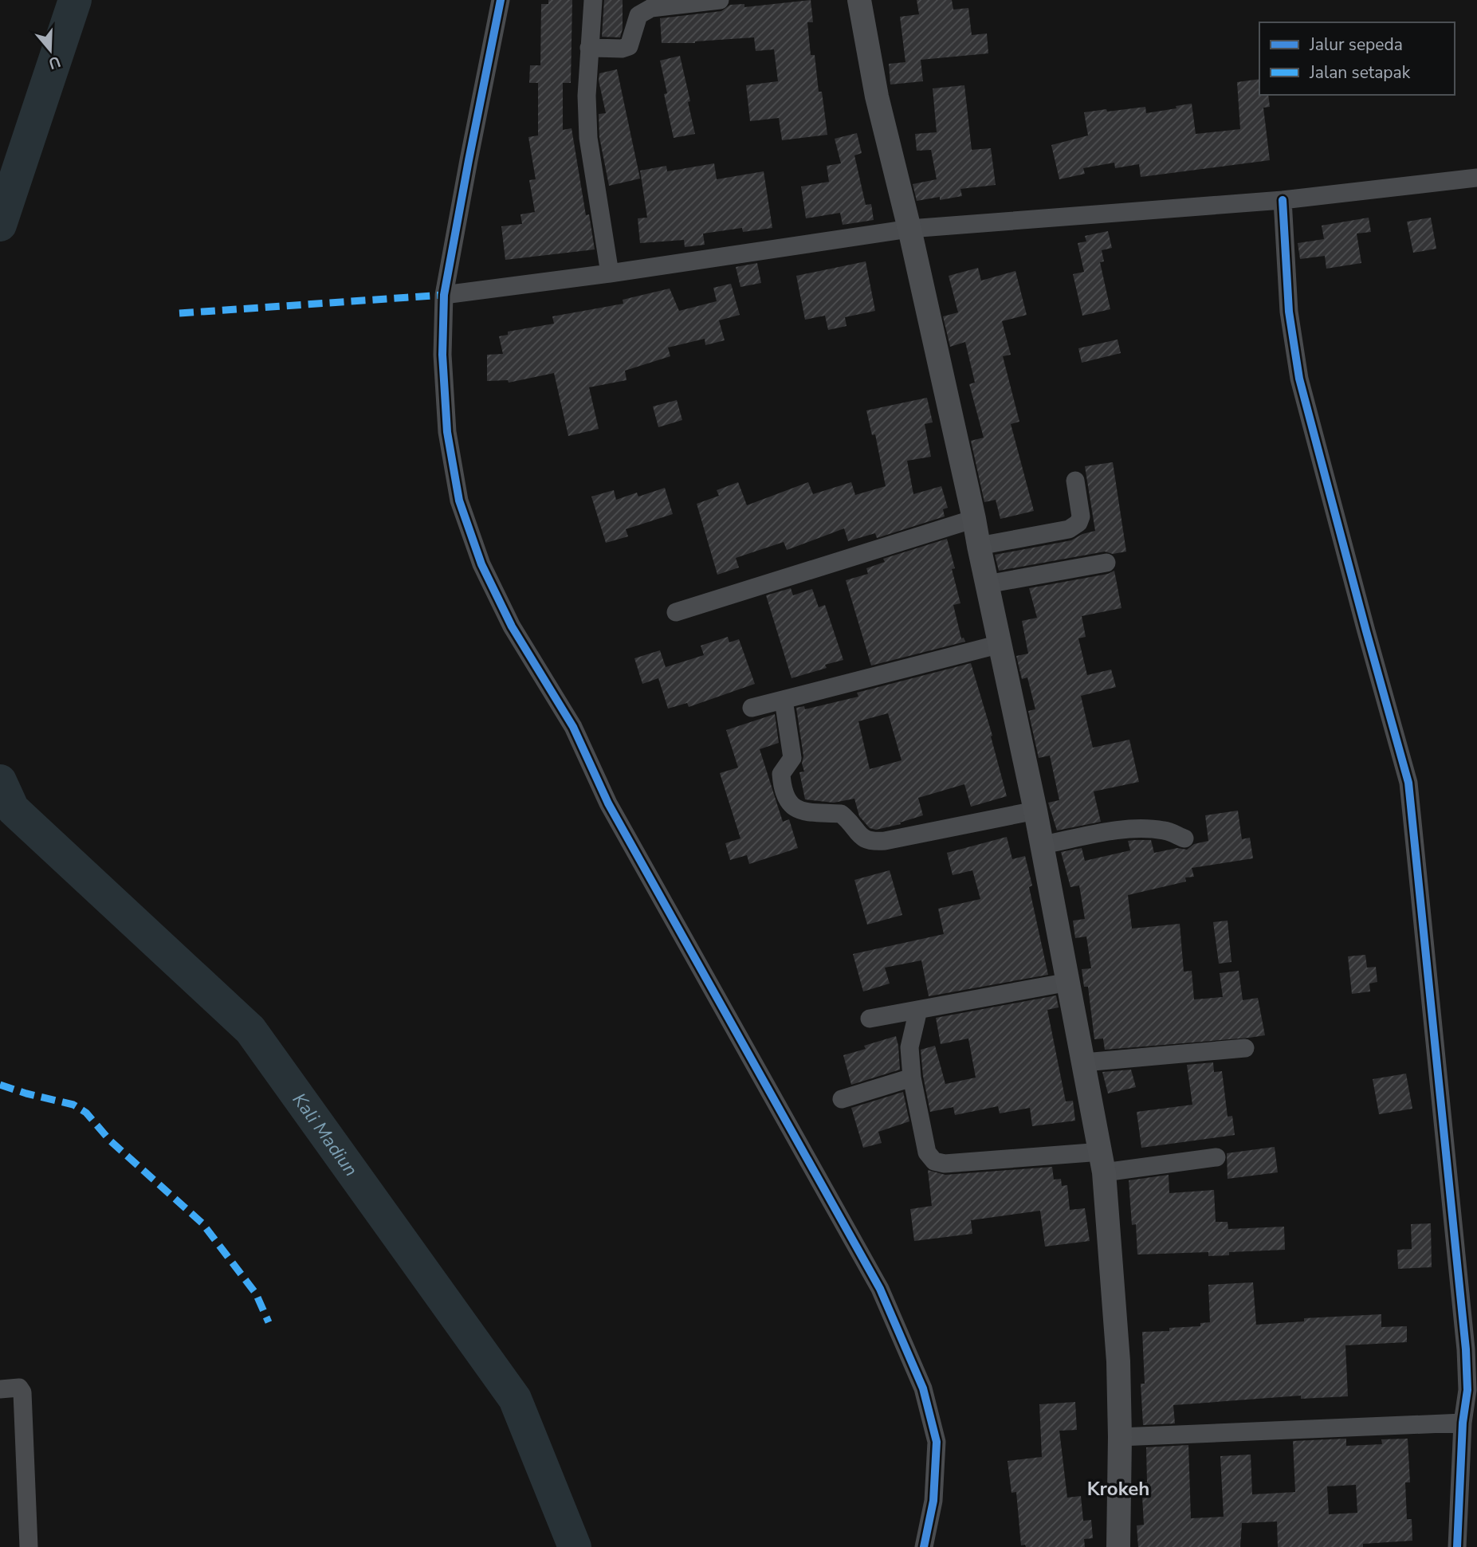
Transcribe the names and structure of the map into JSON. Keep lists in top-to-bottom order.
{
  "districts": ["Krokeh"],
  "water": ["Kali Madiun"],
  "legend": ["Jalur sepeda", "Jalan setapak"],
  "north": "bottom"
}
